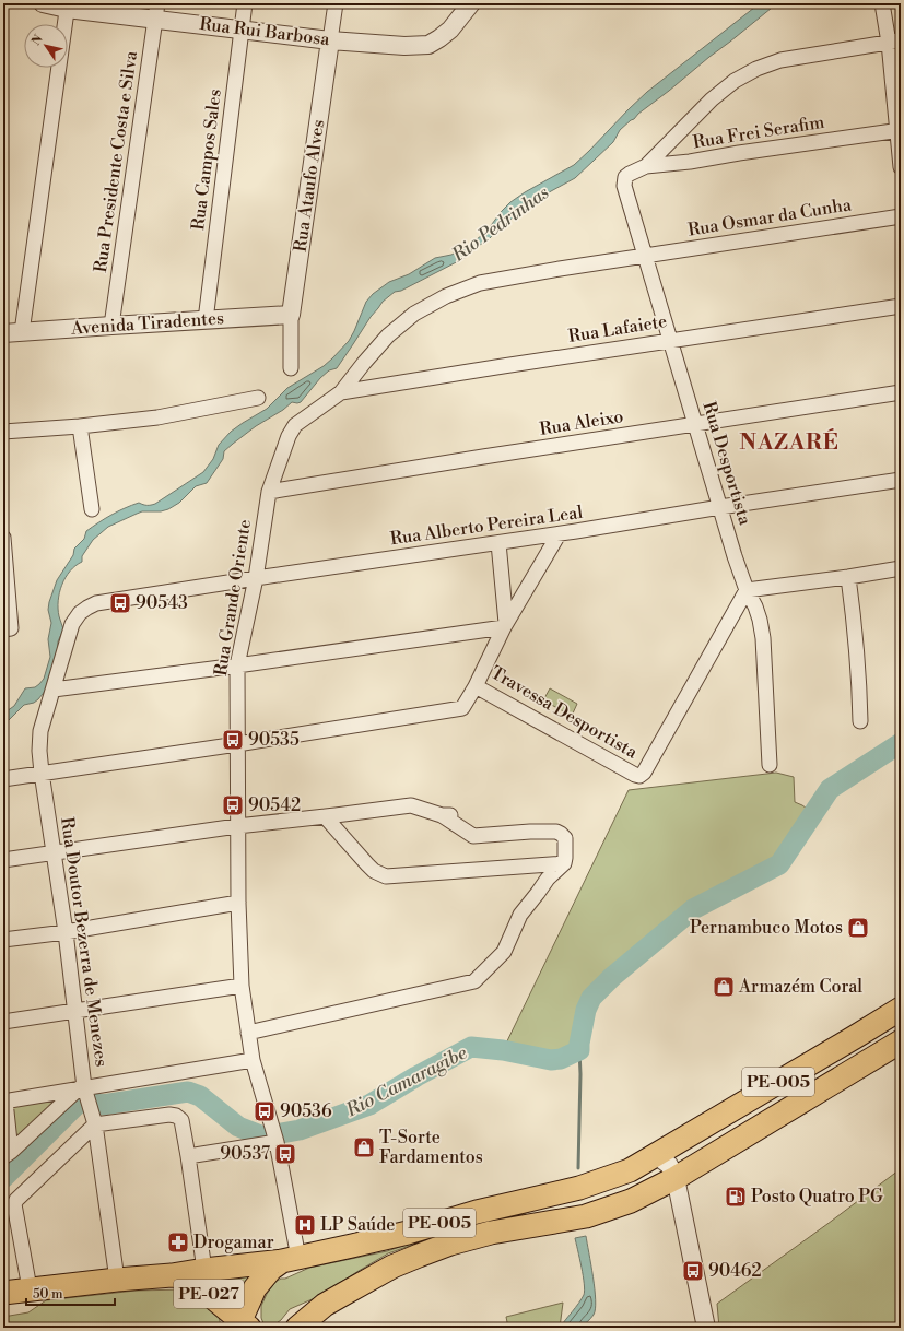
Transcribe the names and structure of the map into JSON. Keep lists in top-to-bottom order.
{
  "streets": {
    "main road": ["PE-005", "PE-027"],
    "street": [
      "Rua Rui Barbosa",
      "Rua Frei Serafim",
      "Rua Campos Sales",
      "Rua Presidente Costa e Silva",
      "Rua Ataufo Alves",
      "Rua Osmar da Cunha",
      "Avenida Tiradentes",
      "Rua Lafaiete",
      "Rua Aleixo",
      "Rua Desportista",
      "Rua Alberto Pereira Leal",
      "Rua Grande Oriente",
      "Travessa Desportista",
      "Rua Doutor Bezerra de Menezes"
    ]
  },
  "crossings": [
    ["Rua Rui Barbosa", "Rua Campos Sales"],
    ["Rua Rui Barbosa", "Rua Presidente Costa e Silva"],
    ["Rua Rui Barbosa", "Rua Ataufo Alves"],
    ["Rua Frei Serafim", "Rua Desportista"],
    ["Rua Campos Sales", "Avenida Tiradentes"],
    ["Rua Presidente Costa e Silva", "Avenida Tiradentes"],
    ["Rua Ataufo Alves", "Avenida Tiradentes"],
    ["Rua Osmar da Cunha", "Rua Desportista"],
    ["Rua Osmar da Cunha", "Rua Grande Oriente"],
    ["Rua Lafaiete", "Rua Desportista"],
    ["Rua Lafaiete", "Rua Grande Oriente"],
    ["Rua Aleixo", "Rua Desportista"],
    ["Rua Aleixo", "Rua Grande Oriente"],
    ["Rua Desportista", "Rua Alberto Pereira Leal"],
    ["Rua Desportista", "Rua Grande Oriente"],
    ["Rua Desportista", "Travessa Desportista"],
    ["Rua Alberto Pereira Leal", "Rua Grande Oriente"],
    ["Rua Alberto Pereira Leal", "Travessa Desportista"],
    ["Rua Alberto Pereira Leal", "Rua Doutor Bezerra de Menezes"],
    ["Rua Grande Oriente", "PE-005"],
    ["Rua Grande Oriente", "PE-027"],
    ["Rua Doutor Bezerra de Menezes", "PE-027"],
    ["PE-005", "PE-027"]
  ],
  "districts": ["NAZARÉ"],
  "water": ["Rio Pedrinhas", "Rio Camaragibe"],
  "places": {
    "bus stop": [
      "90543",
      "90535",
      "90542",
      "90536",
      "90537",
      "90462"
    ],
    "shop": ["Pernambuco Motos", "Armazém Coral", "T-Sorte Fardamentos"],
    "fuel station": ["Posto Quatro PG"],
    "hospital": ["LP Saúde"],
    "pharmacy": ["Drogamar"]
  },
  "scale_bar": "50 m",
  "north": "top left"
}
